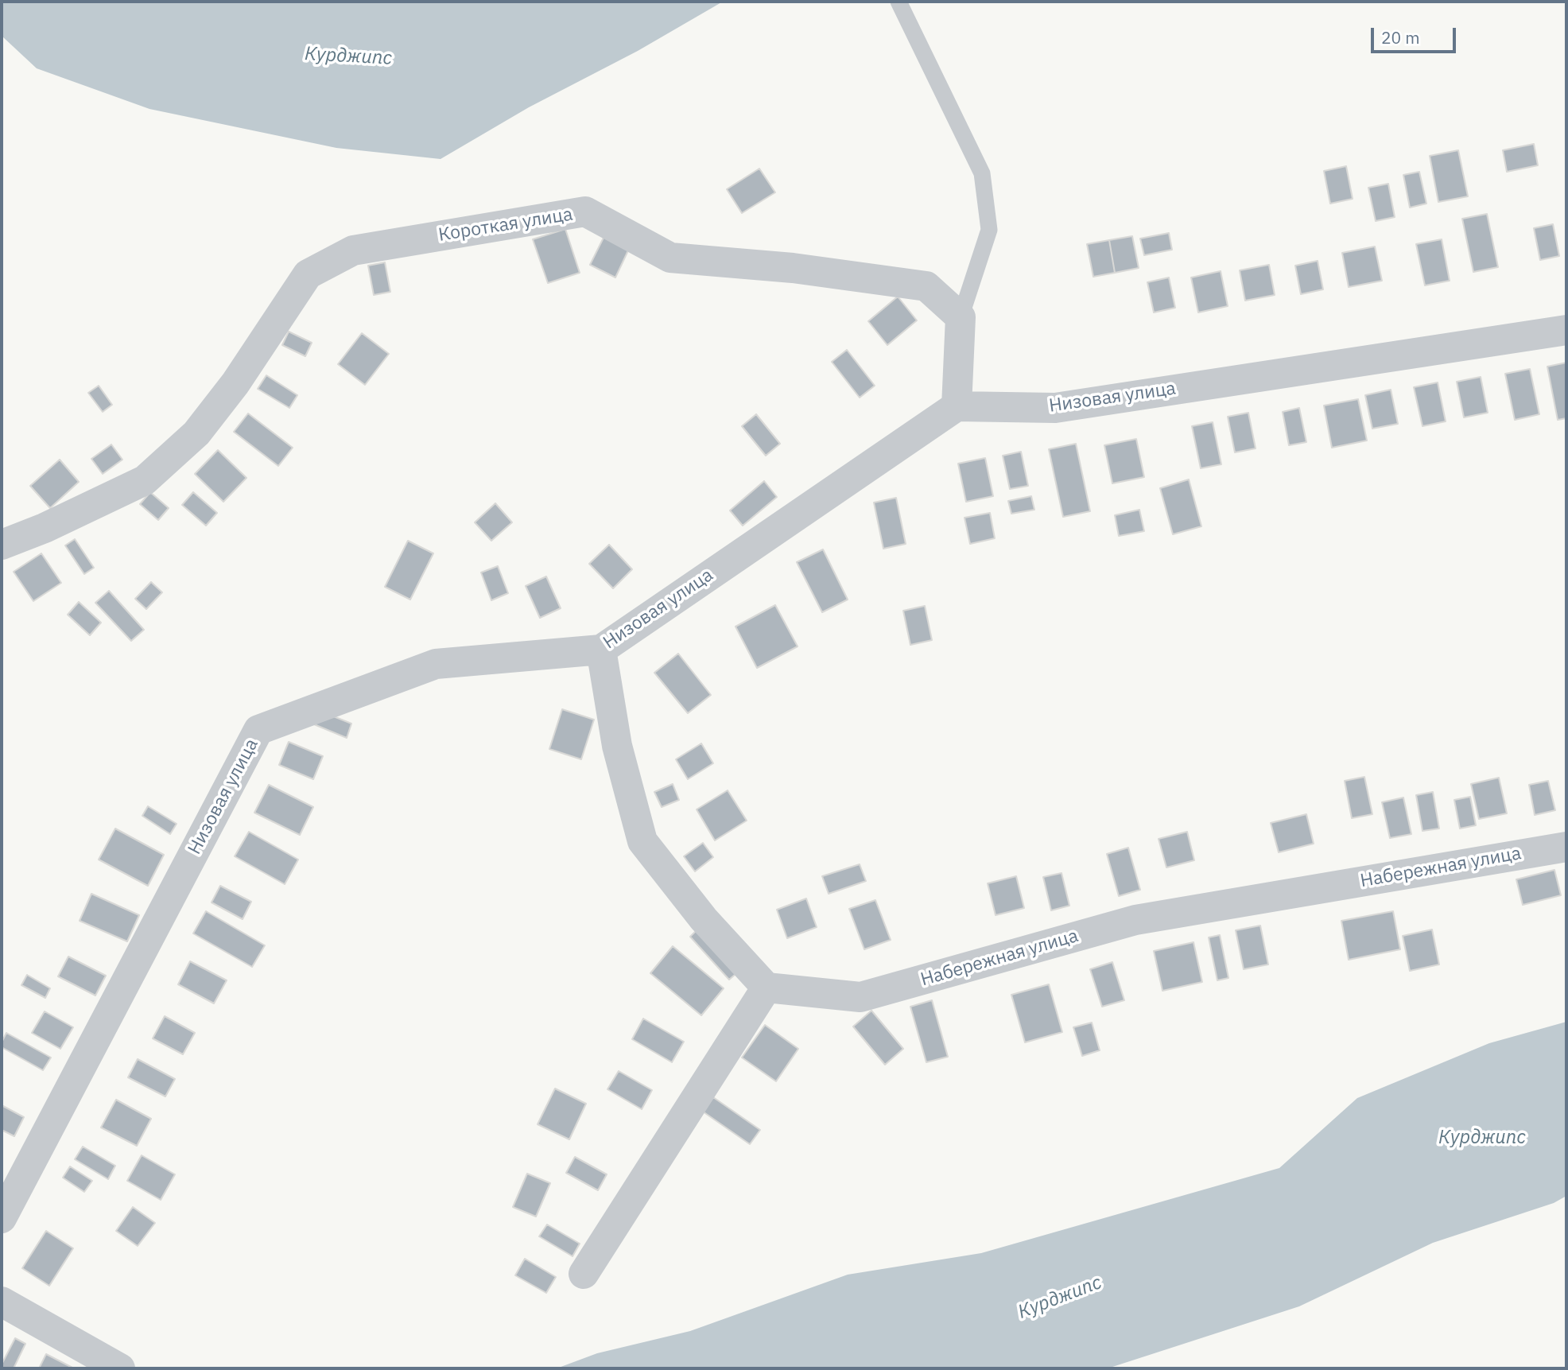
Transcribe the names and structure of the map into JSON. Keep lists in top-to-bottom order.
{
  "streets": {
    "street": ["Короткая улица", "Низовая улица", "Набережная улица"]
  },
  "water": ["Курджипс"],
  "scale_bar": "20 m"
}
